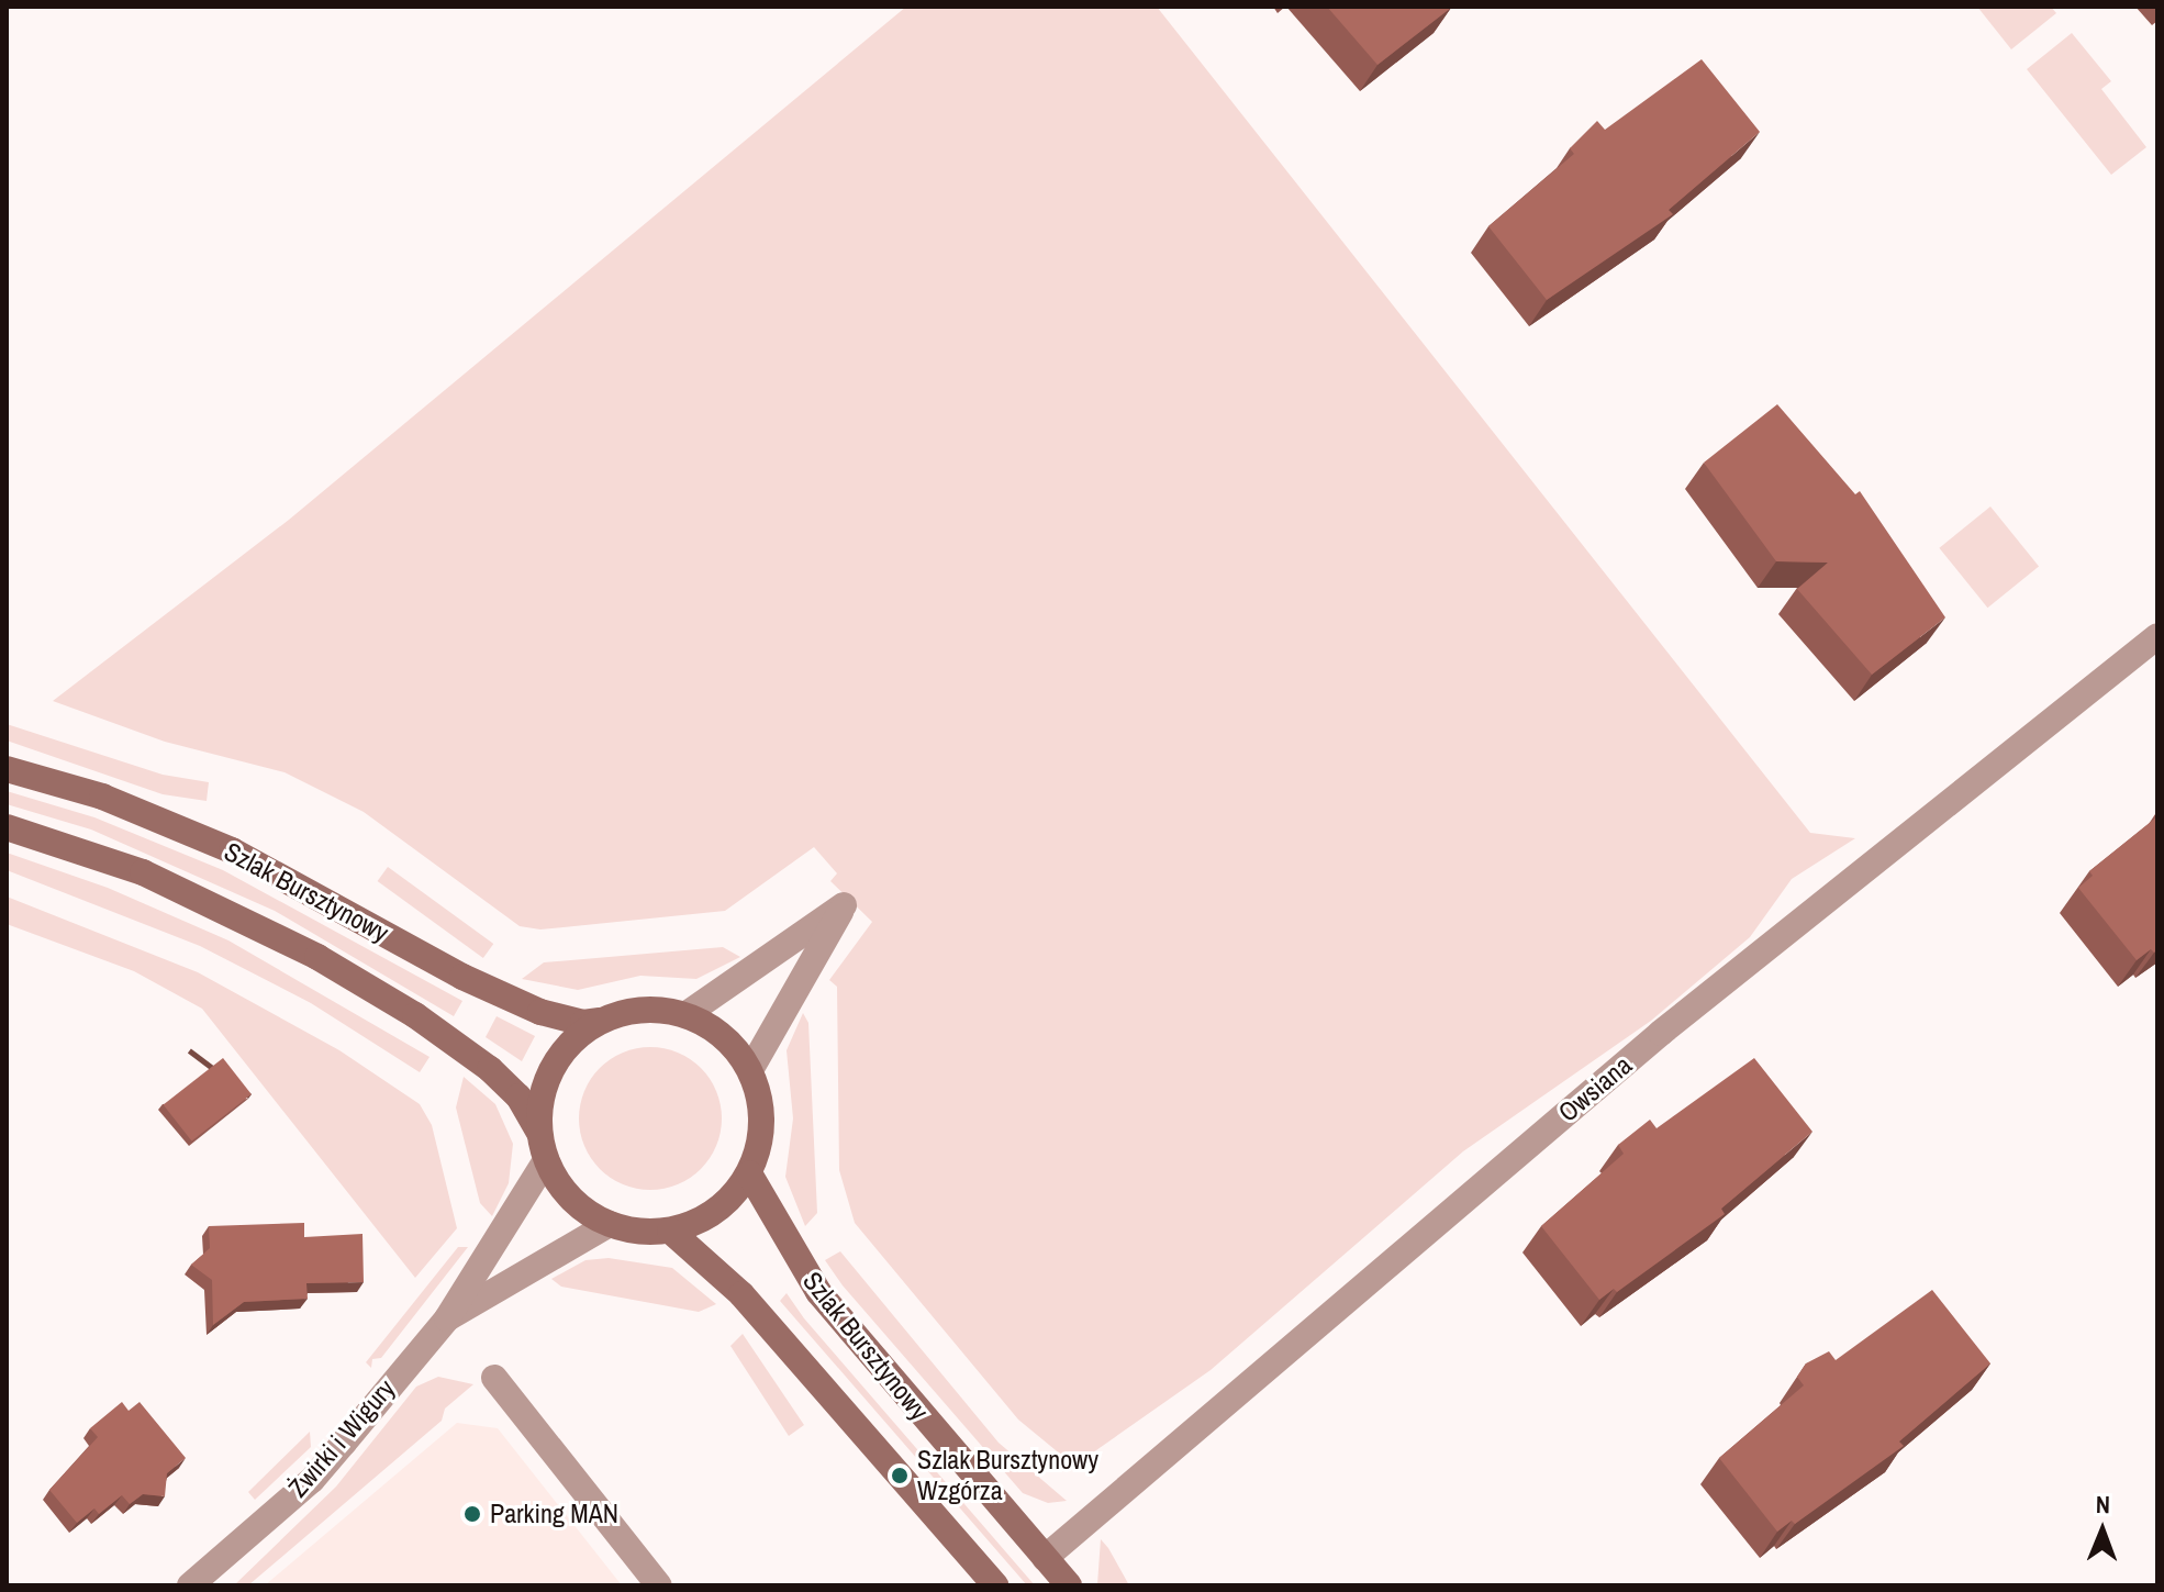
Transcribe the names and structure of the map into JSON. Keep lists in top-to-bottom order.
{
  "streets": {
    "main road": ["Szlak Bursztynowy"],
    "street": ["Owsiana", "Żwirki i Wigury"]
  },
  "crossings": [
    ["Szlak Bursztynowy", "Owsiana"],
    ["Szlak Bursztynowy", "Żwirki i Wigury"]
  ],
  "places": ["Szlak Bursztynowy Wzgórza", "Parking MAN"],
  "north": "top"
}
